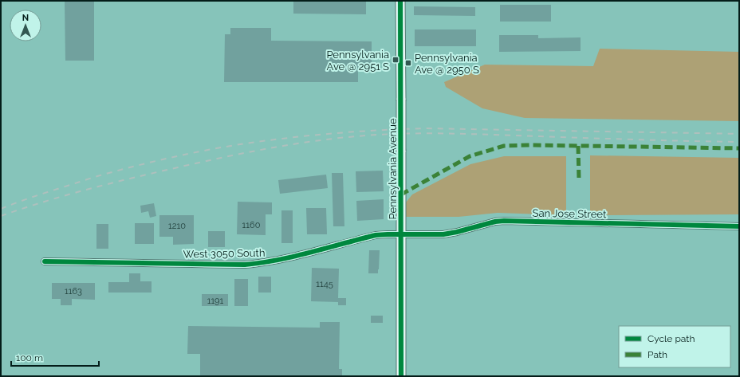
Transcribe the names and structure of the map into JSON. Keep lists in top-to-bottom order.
{
  "streets": {
    "street": ["Pennsylvania Avenue", "San Jose Street", "West 3050 South"]
  },
  "crossings": [
    ["Pennsylvania Avenue", "San Jose Street"],
    ["Pennsylvania Avenue", "West 3050 South"],
    ["San Jose Street", "West 3050 South"]
  ],
  "places": {
    "transit": ["Pennsylvania Ave @ 2951 S", "Pennsylvania Ave @ 2950 S"]
  },
  "house_numbers": [
    "1160",
    "1210",
    "1145",
    "1163",
    "1191"
  ],
  "legend": ["Cycle path", "Path"],
  "scale_bar": "100 m",
  "north": "top"
}
